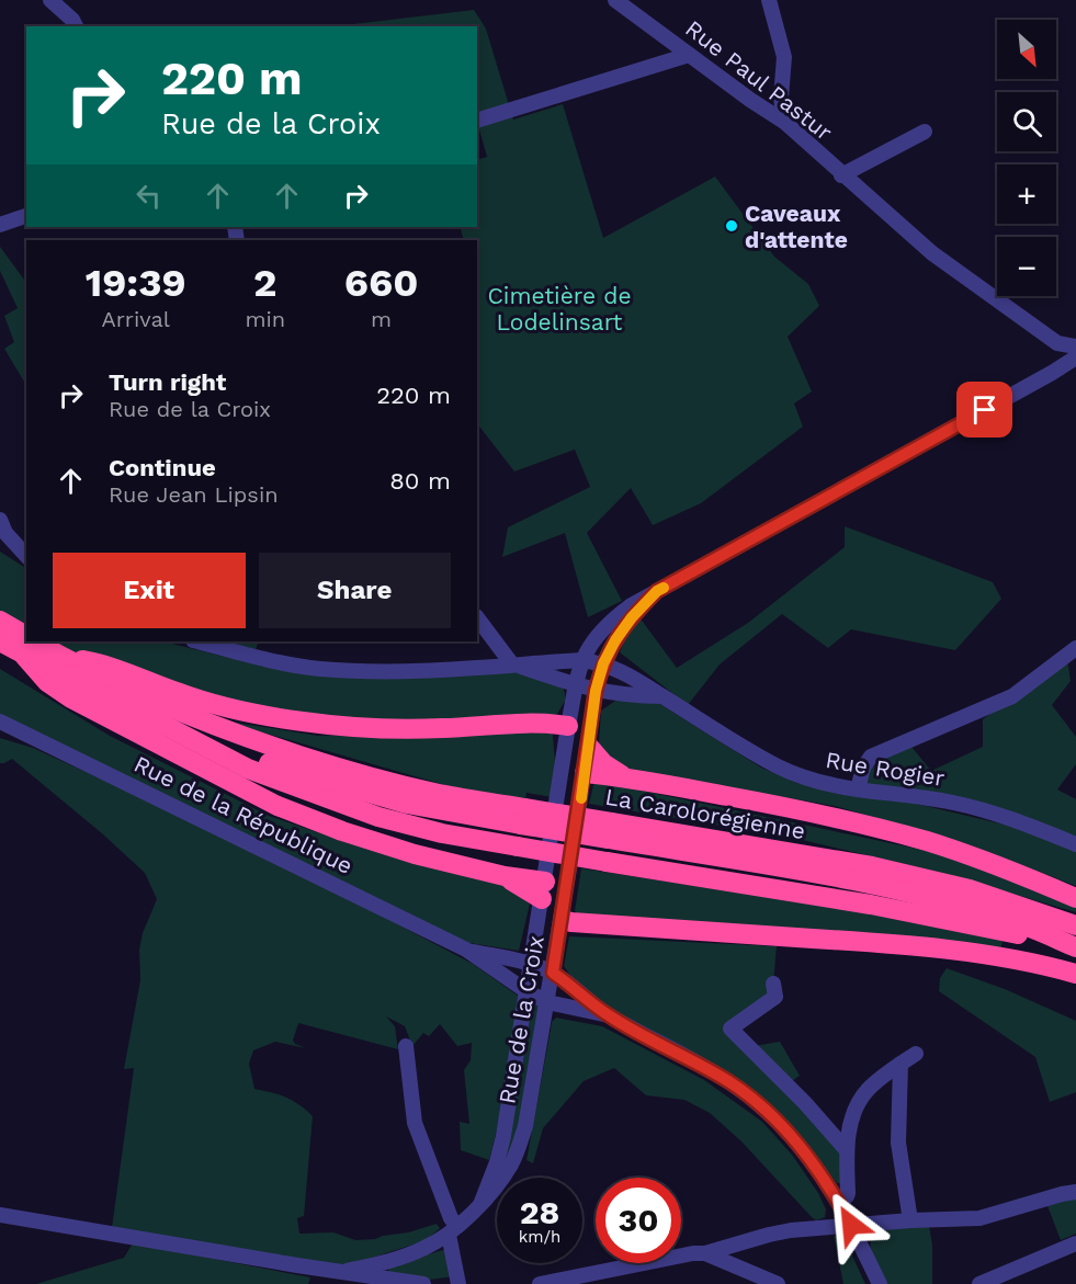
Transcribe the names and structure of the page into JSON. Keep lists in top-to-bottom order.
{
  "streets": {
    "highway": ["La Carolorégienne"],
    "street": [
      "Rue Paul Pastur",
      "Rue Rogier",
      "Rue de la République",
      "Rue de la Croix"
    ]
  },
  "crossings": [
    ["Rue Rogier", "Rue de la Croix"],
    ["Rue de la République", "Rue de la Croix"]
  ],
  "parks": ["Cimetière de Lodelinsart"],
  "places": ["Caveaux d'attente"],
  "north": "bottom right",
  "page": {
    "map_buttons": ["+", "−"],
    "turn": ["220 m", "Rue de la Croix"],
    "eta": [
      "19:39",
      "Arrival",
      "2",
      "min",
      "660",
      "m"
    ],
    "list": [
      {
        "name": "Turn right",
        "note": "Rue de la Croix",
        "value": "220 m"
      },
      {
        "name": "Continue",
        "note": "Rue Jean Lipsin",
        "value": "80 m"
      }
    ],
    "buttons": ["Exit", "Share"],
    "speed": "28 km/h",
    "limit": "30"
  }
}
